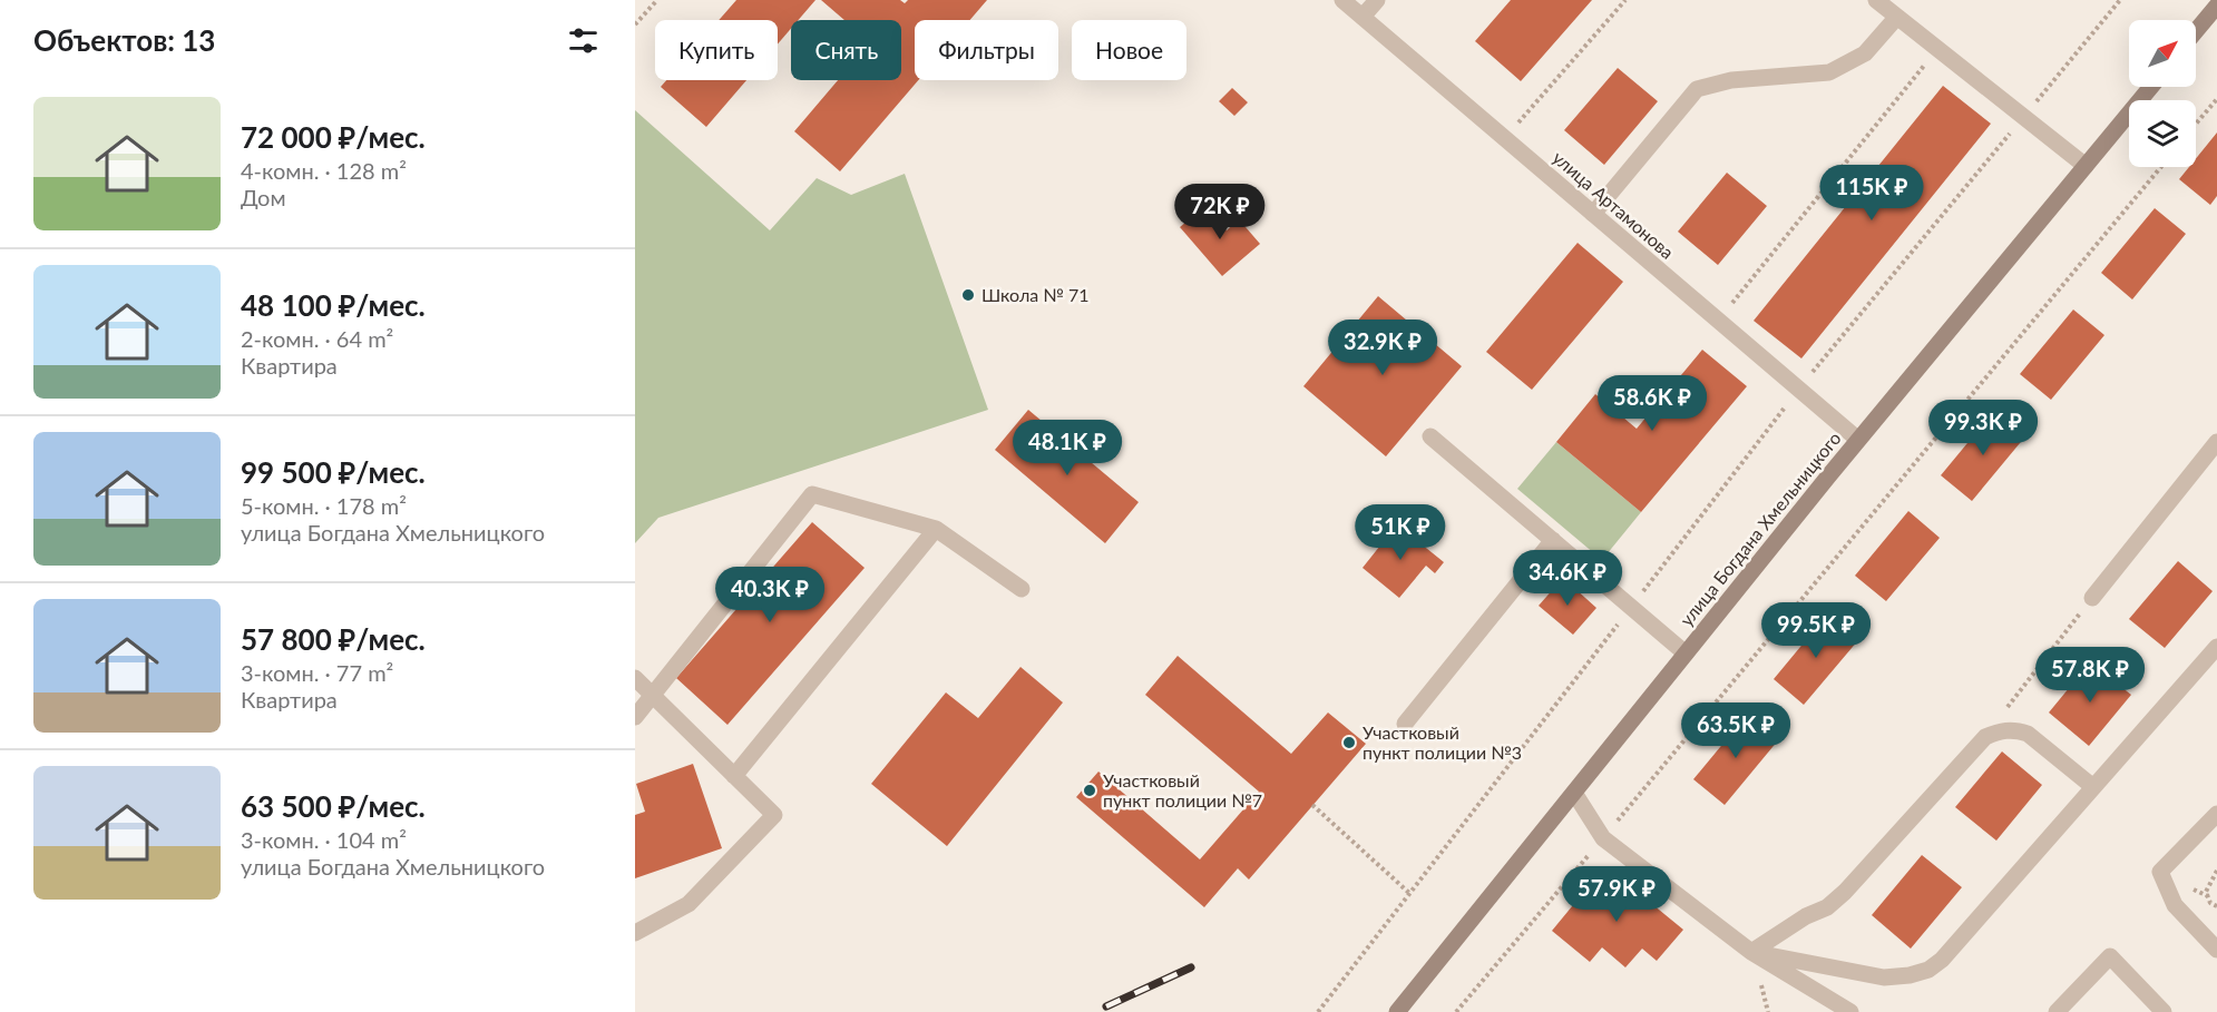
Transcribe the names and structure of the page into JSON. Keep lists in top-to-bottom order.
{
  "streets": {
    "main road": ["улица Богдана Хмельницкого"],
    "street": ["улица Артамонова"]
  },
  "crossings": [
    ["улица Артамонова", "улица Богдана Хмельницкого"]
  ],
  "places": ["Школа № 71", "Участковый пункт полиции №3", "Участковый пункт полиции №7"],
  "north": "top right",
  "page": {
    "heading": "Объектов: 13",
    "chip": [
      "Купить",
      "Снять",
      "Фильтры",
      "Новое"
    ],
    "list": [
      {
        "name": "72 000 ₽/мес.",
        "note": "4-комн. · 128 m² · Дом"
      },
      {
        "name": "48 100 ₽/мес.",
        "note": "2-комн. · 64 m² · Квартира"
      },
      {
        "name": "99 500 ₽/мес.",
        "note": "5-комн. · 178 m² · улица Богдана Хмельницкого"
      },
      {
        "name": "57 800 ₽/мес.",
        "note": "3-комн. · 77 m² · Квартира"
      },
      {
        "name": "63 500 ₽/мес.",
        "note": "3-комн. · 104 m² · улица Богдана Хмельницкого"
      }
    ],
    "price": [
      "115K ₽",
      "72K ₽",
      "32.9K ₽",
      "58.6K ₽",
      "99.3K ₽",
      "48.1K ₽",
      "51K ₽",
      "34.6K ₽",
      "40.3K ₽",
      "99.5K ₽",
      "57.8K ₽",
      "63.5K ₽",
      "57.9K ₽"
    ]
  }
}
